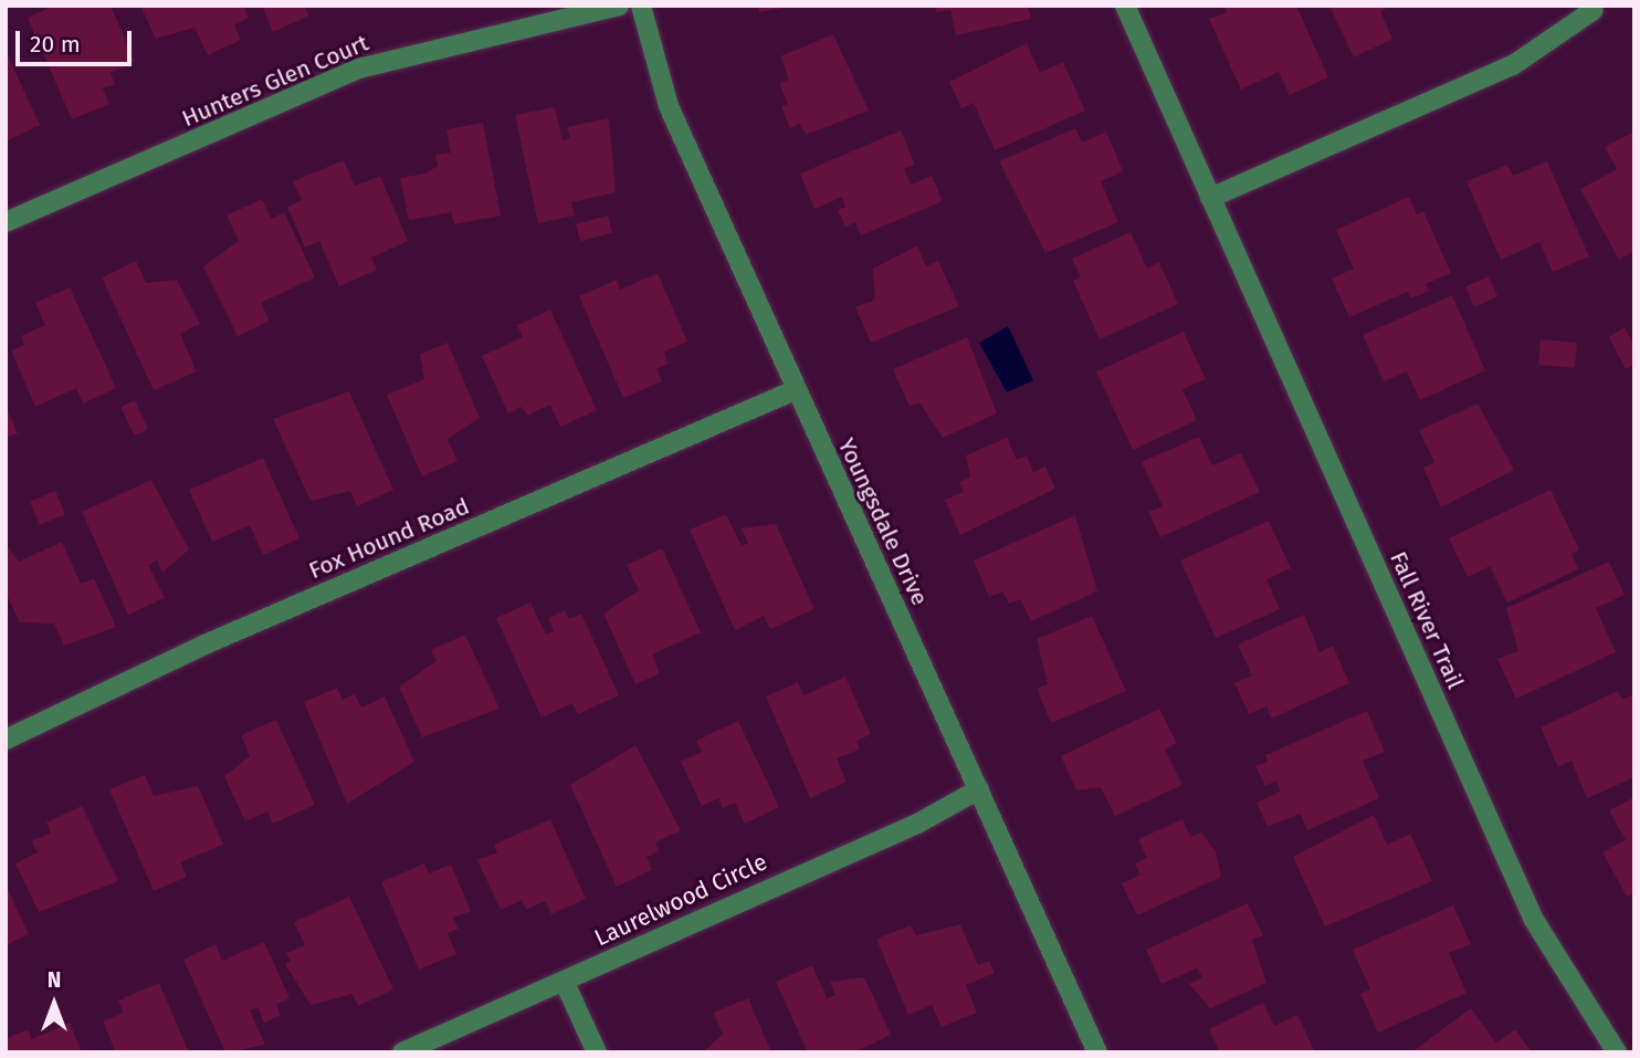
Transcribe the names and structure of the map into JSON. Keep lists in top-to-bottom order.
{
  "streets": {
    "street": [
      "Hunters Glen Court",
      "Youngsdale Drive",
      "Fox Hound Road",
      "Fall River Trail",
      "Laurelwood Circle"
    ]
  },
  "crossings": [
    ["Youngsdale Drive", "Fox Hound Road"],
    ["Youngsdale Drive", "Laurelwood Circle"]
  ],
  "scale_bar": "20 m",
  "north": "top"
}
